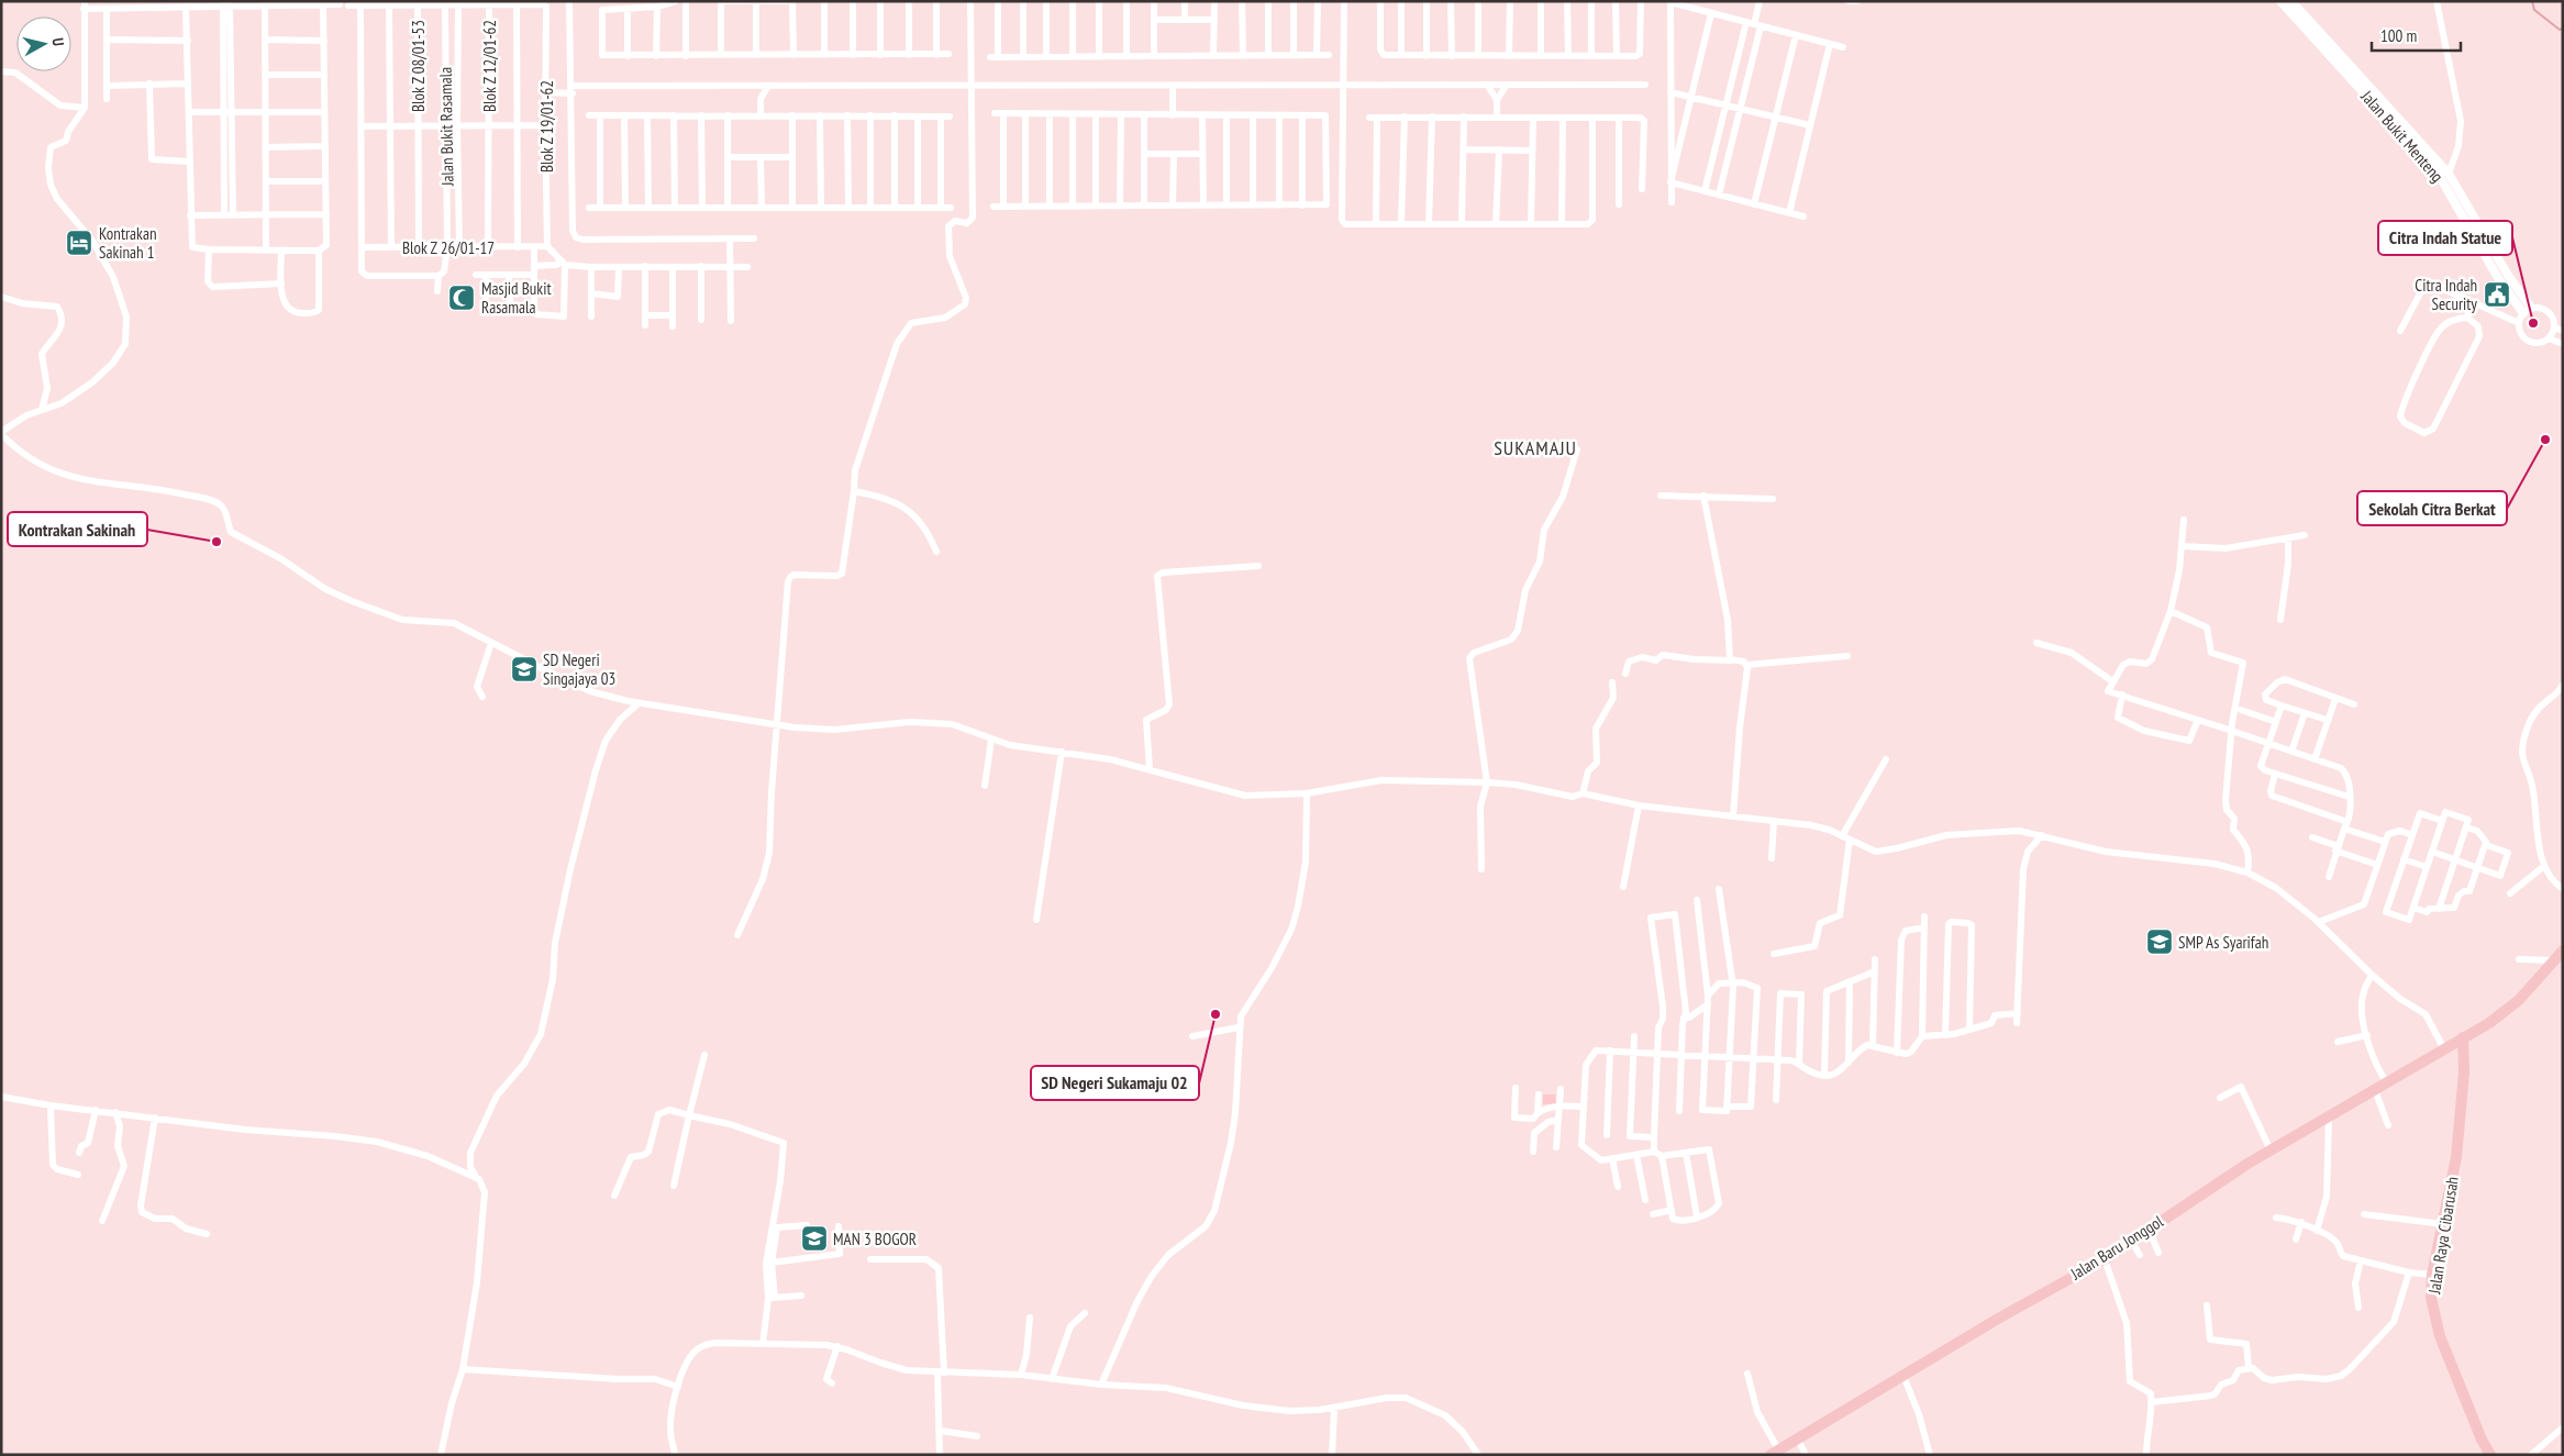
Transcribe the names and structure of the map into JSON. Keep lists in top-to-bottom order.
{
  "streets": {
    "main road": ["Jalan Raya Cibarusah", "Jalan Baru Jonggol"],
    "street": [
      "Blok Z 08/01-53",
      "Blok Z 12/01-62",
      "Jalan Bukit Rasamala",
      "Blok Z 19/01-62",
      "Jalan Bukit Menteng",
      "Blok Z 26/01-17"
    ]
  },
  "crossings": [
    ["Blok Z 08/01-53", "Blok Z 26/01-17"],
    ["Blok Z 12/01-62", "Blok Z 26/01-17"],
    ["Jalan Bukit Rasamala", "Blok Z 26/01-17"],
    ["Blok Z 19/01-62", "Blok Z 26/01-17"],
    ["Jalan Raya Cibarusah", "Jalan Baru Jonggol"]
  ],
  "districts": ["SUKAMAJU"],
  "places": {
    "hotel": ["Kontrakan Sakinah 1"],
    "public building": ["Citra Indah Security"],
    "mosque": ["Masjid Bukit Rasamala"],
    "other": [
      "Citra Indah Statue",
      "Sekolah Citra Berkat",
      "Kontrakan Sakinah",
      "SD Negeri Sukamaju 02"
    ],
    "school or university": ["SD Negeri Singajaya 03", "SMP As Syarifah", "MAN 3 BOGOR"]
  },
  "scale_bar": "100 m",
  "north": "right"
}
